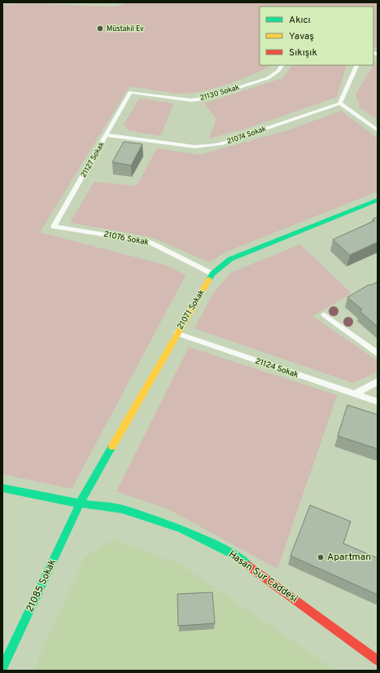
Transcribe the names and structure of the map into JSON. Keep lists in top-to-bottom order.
{
  "streets": {
    "street": ["21071 Sokak", "Hasan Sur Caddesi", "21085 Sokak"],
    "lane": [
      "21130 Sokak",
      "21074 Sokak",
      "21127 Sokak",
      "21076 Sokak",
      "21124 Sokak"
    ]
  },
  "crossings": [
    ["21130 Sokak", "21127 Sokak"],
    ["21074 Sokak", "21127 Sokak"],
    ["21127 Sokak", "21076 Sokak"],
    ["21076 Sokak", "21071 Sokak"],
    ["21071 Sokak", "21124 Sokak"],
    ["21071 Sokak", "Hasan Sur Caddesi"],
    ["21071 Sokak", "21085 Sokak"],
    ["Hasan Sur Caddesi", "21085 Sokak"]
  ],
  "places": ["Müstakil Ev", "Apartman"],
  "legend": ["Akıcı", "Yavaş", "Sıkışık"]
}
